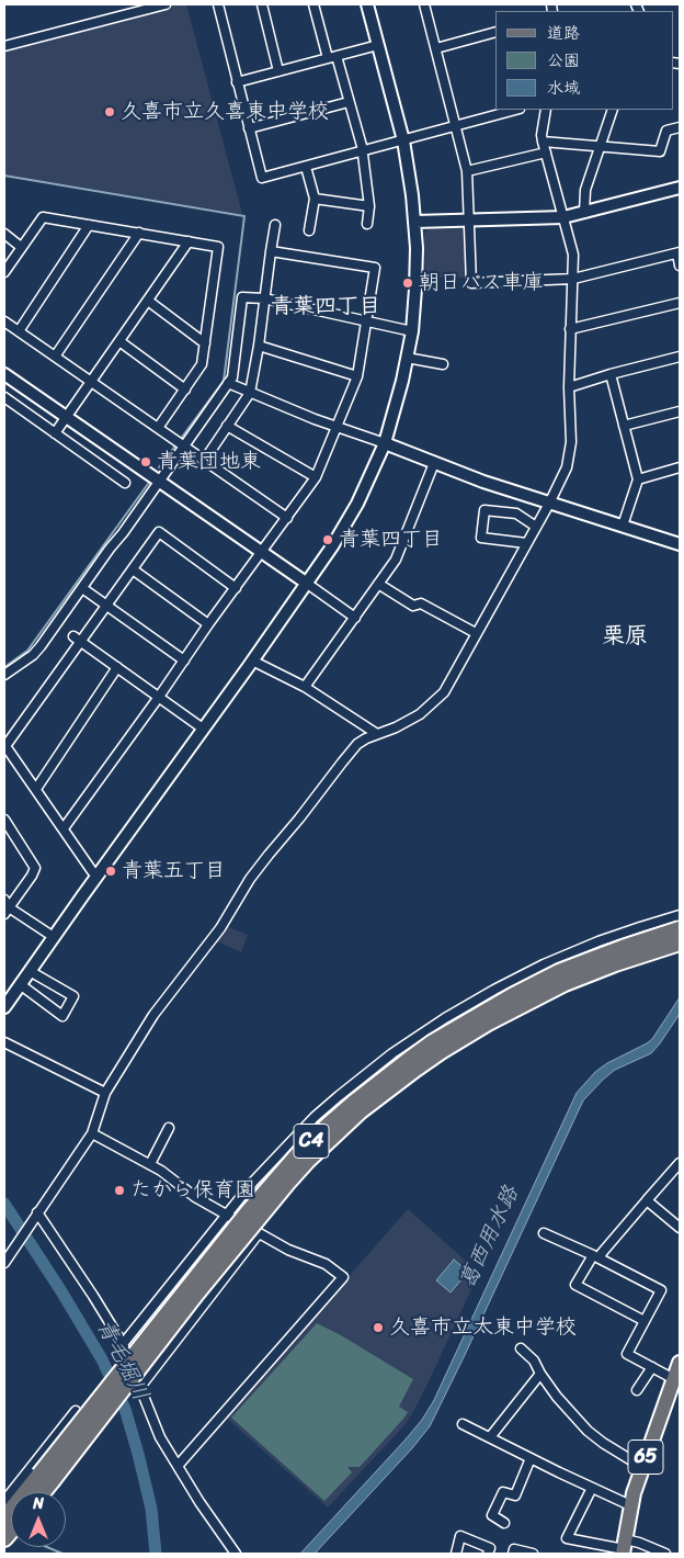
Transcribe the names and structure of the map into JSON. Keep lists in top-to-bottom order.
{
  "streets": {
    "highway": ["C4"],
    "main road": ["65"]
  },
  "districts": ["青葉四丁目", "栗原"],
  "water": ["葛西用水路", "青毛堀川"],
  "places": [
    "久喜市立久喜東中学校",
    "朝日バス車庫",
    "青葉団地東",
    "青葉四丁目",
    "青葉五丁目",
    "たから保育園",
    "久喜市立太東中学校"
  ],
  "legend": ["道路", "公園", "水域"],
  "north": "top"
}
